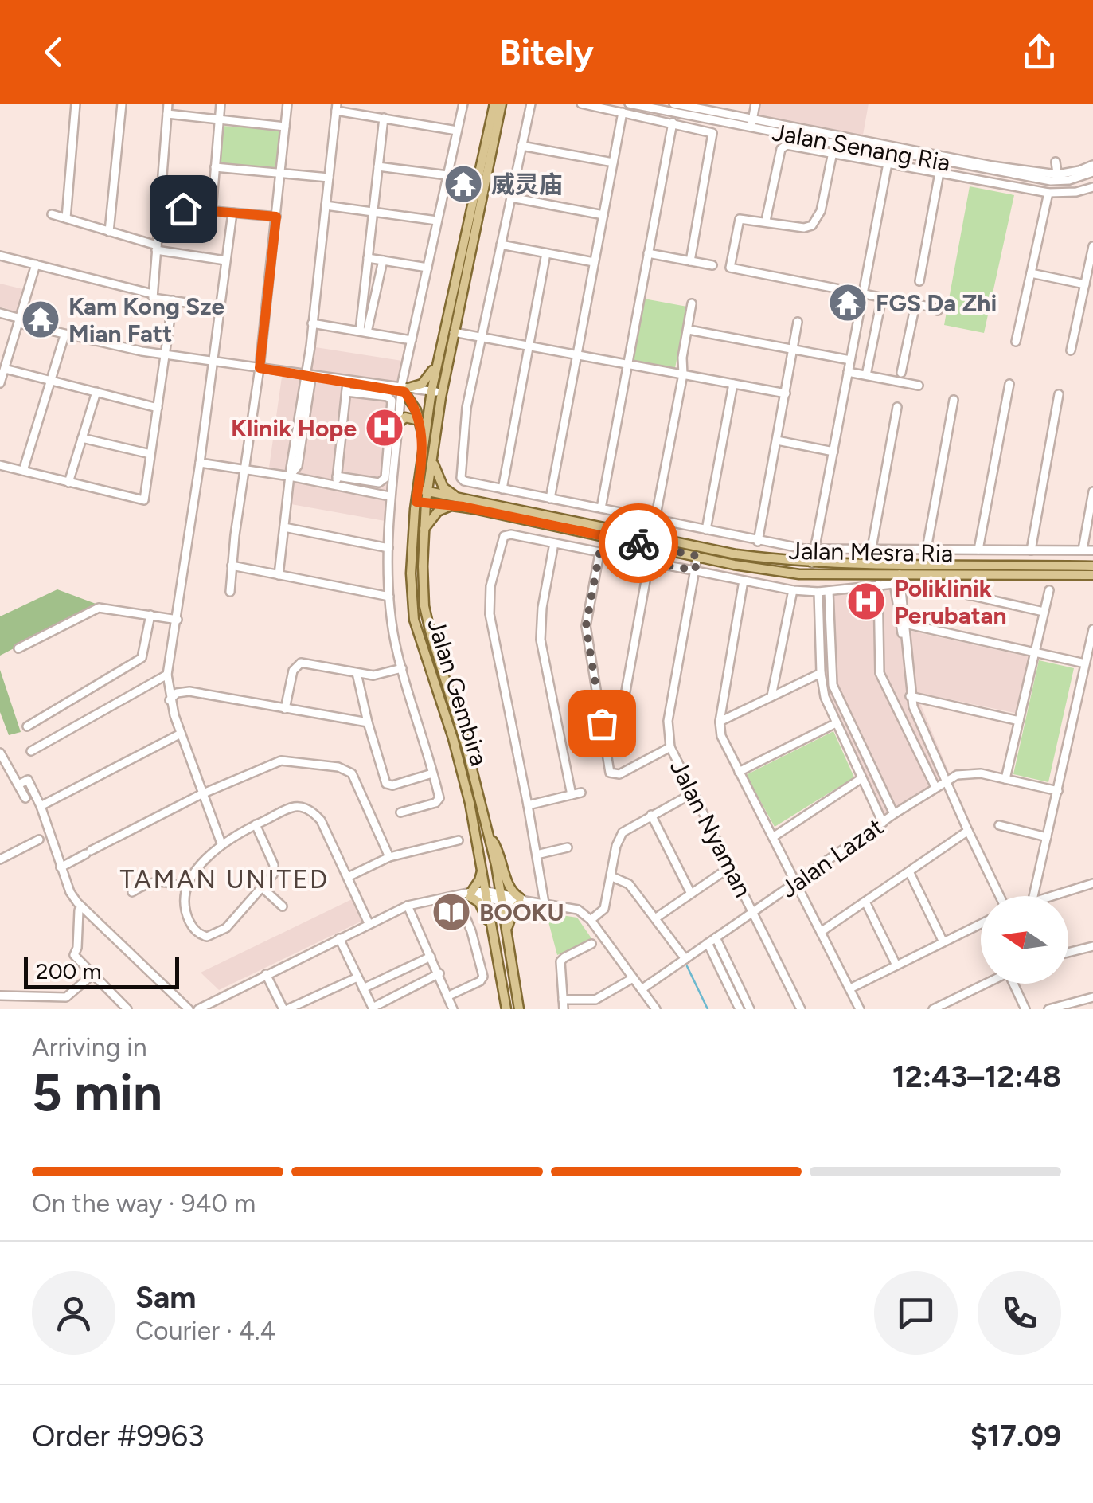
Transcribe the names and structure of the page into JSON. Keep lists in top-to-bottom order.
{
  "streets": {
    "main road": ["Jalan Mesra Ria", "Jalan Gembira"],
    "street": ["Jalan Senang Ria", "Jalan Nyaman", "Jalan Lazat"]
  },
  "crossings": [
    ["Jalan Mesra Ria", "Jalan Gembira"],
    ["Jalan Mesra Ria", "Jalan Nyaman"],
    ["Jalan Nyaman", "Jalan Lazat"]
  ],
  "districts": ["TAMAN UNITED"],
  "places": {
    "temple": ["威灵庙", "FGS Da Zhi", "Kam Kong Sze Mian Fatt"],
    "hospital": ["Klinik Hope", "Poliklinik Perubatan"],
    "library": ["BOOKU"]
  },
  "scale_bar": "200 m",
  "north": "left",
  "page": {
    "header": "Bitely",
    "scale": "200 m",
    "heading": ["5 min", "Arriving in", "12:43–12:48"],
    "panel": [
      "Sam",
      "Courier · 4.4",
      "Order #9963",
      "$17.09"
    ],
    "bar": "On the way · 940 m"
  }
}
